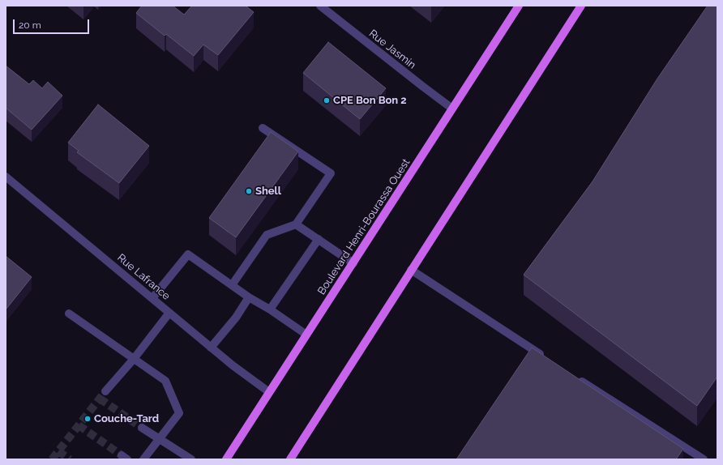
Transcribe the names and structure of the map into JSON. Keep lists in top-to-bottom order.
{
  "streets": {
    "main road": ["Boulevard Henri-Bourassa Ouest"],
    "street": ["Rue Jasmin", "Rue Lafrance"]
  },
  "crossings": [
    ["Rue Jasmin", "Boulevard Henri-Bourassa Ouest"],
    ["Boulevard Henri-Bourassa Ouest", "Rue Lafrance"]
  ],
  "places": ["CPE Bon Bon 2", "Shell", "Couche-Tard"],
  "scale_bar": "20 m"
}
